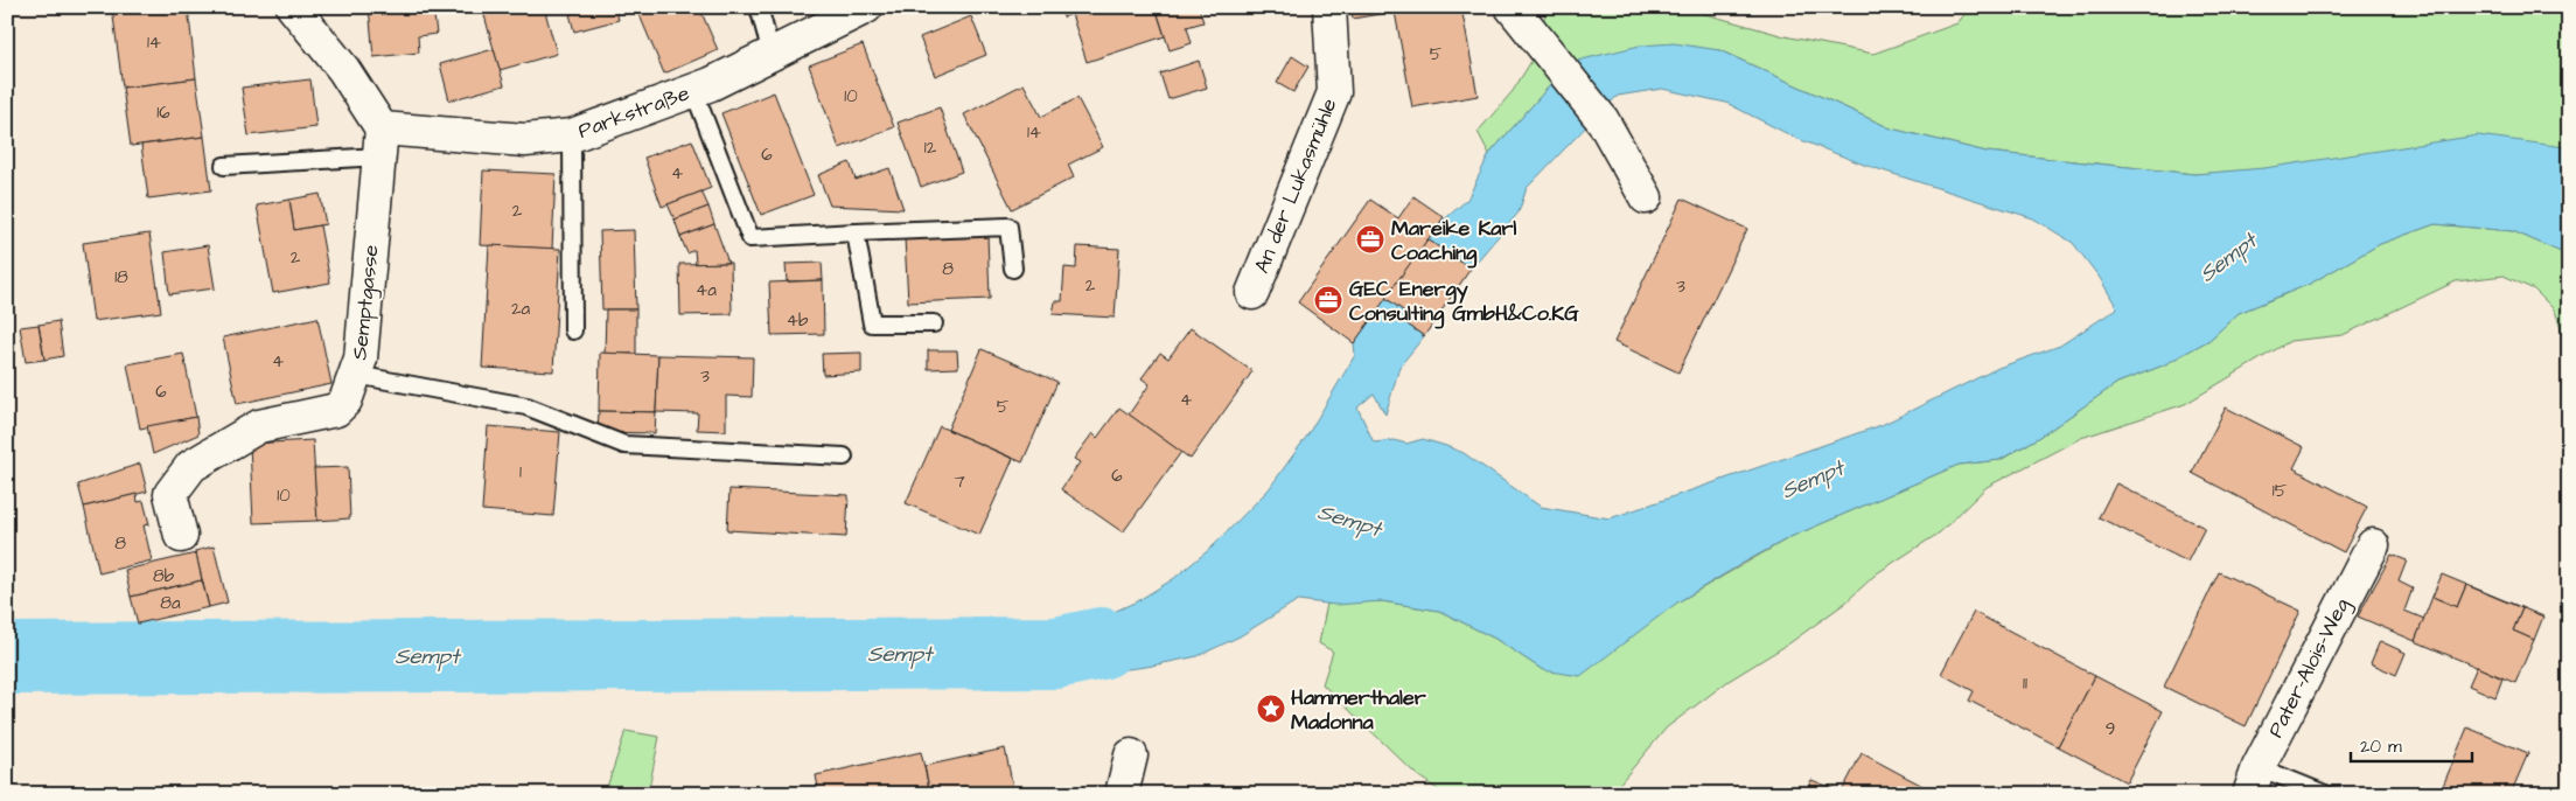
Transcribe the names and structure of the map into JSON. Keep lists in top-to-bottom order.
{
  "streets": {
    "street": [
      "Parkstraße",
      "An der Lukasmühle",
      "Semptgasse",
      "Pater-Alois-Weg"
    ]
  },
  "crossings": [
    ["Parkstraße", "Semptgasse"]
  ],
  "water": ["Sempt"],
  "places": {
    "office": ["Mareike Karl Coaching", "GEC Energy Consulting GmbH&Co.KG"],
    "place": ["Hammerthaler Madonna"]
  },
  "house_numbers": [
    "14",
    "5",
    "10",
    "16",
    "14",
    "12",
    "6",
    "4",
    "2",
    "2",
    "8",
    "18",
    "2",
    "3",
    "4a",
    "2a",
    "4b",
    "4",
    "3",
    "6",
    "4",
    "5",
    "1",
    "6",
    "7",
    "15",
    "10",
    "8",
    "8b",
    "8a",
    "11",
    "9"
  ],
  "scale_bar": "20 m"
}
